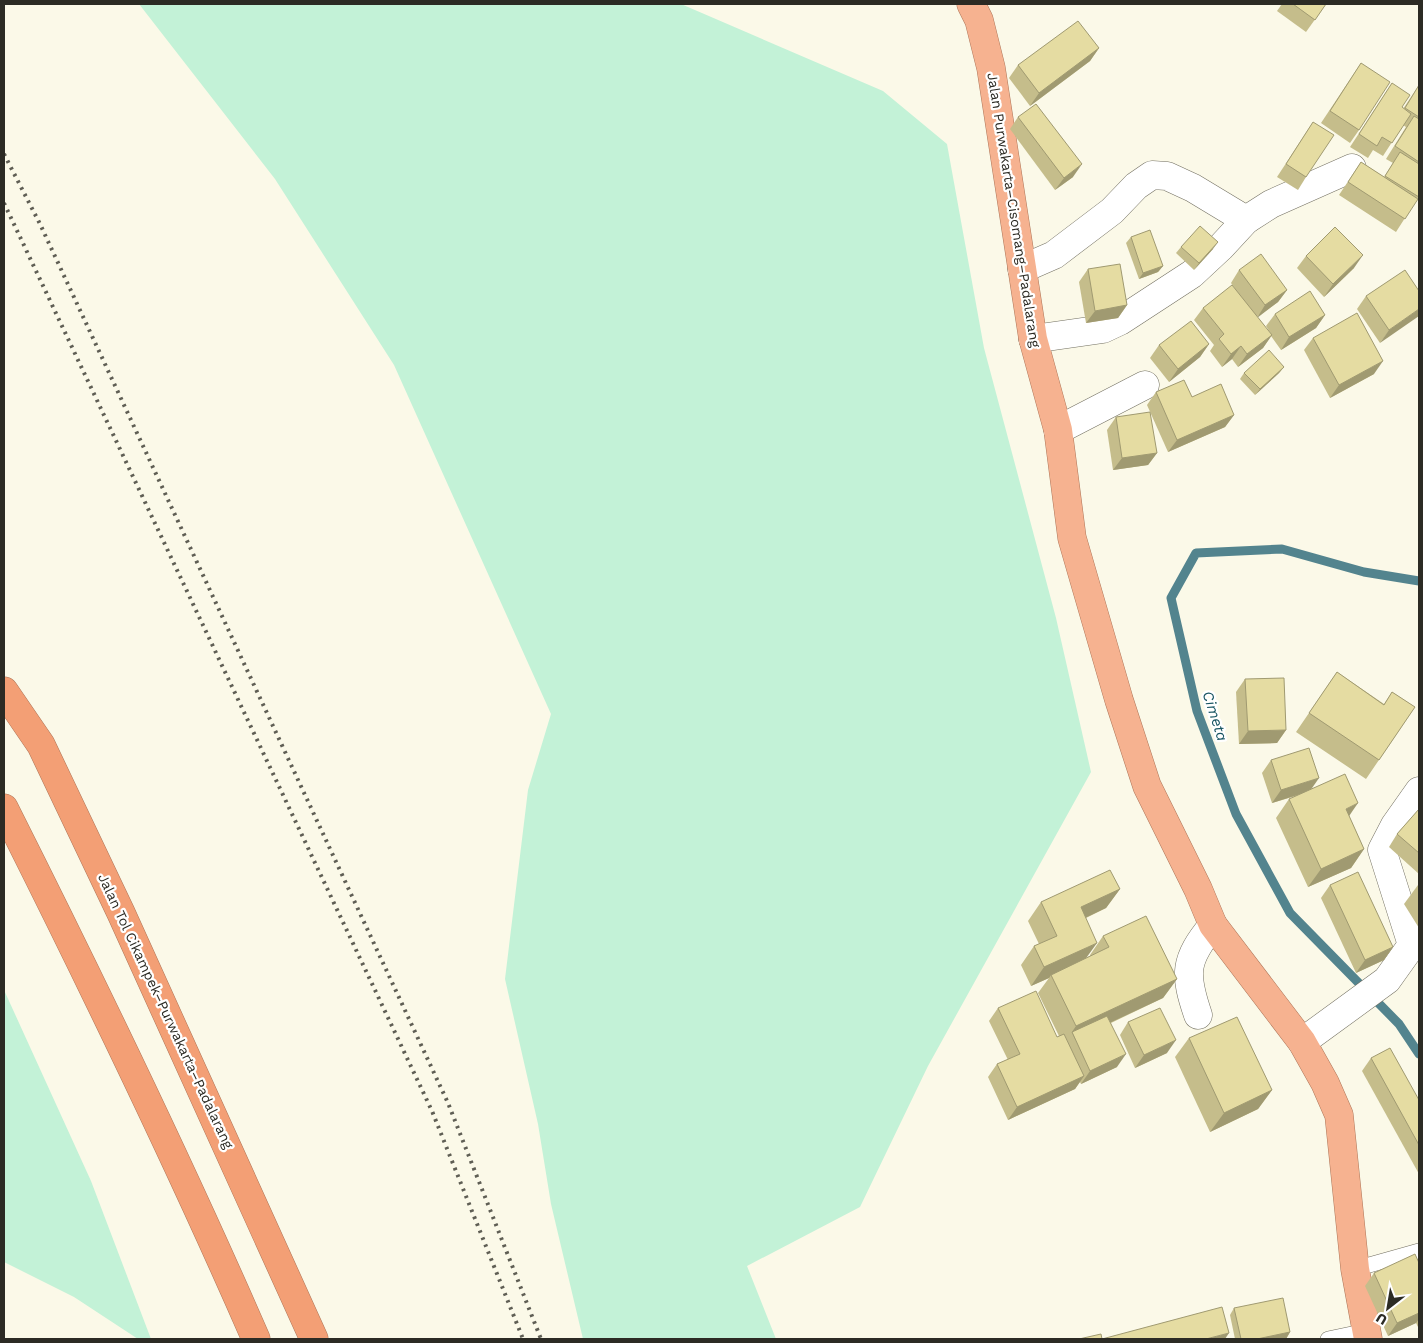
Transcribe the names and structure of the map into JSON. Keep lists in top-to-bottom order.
{
  "streets": {
    "highway": ["Jalan Purwakarta–Cisomang–Padalarang", "Jalan Tol Cikampek–Purwakarta–Padalarang"]
  },
  "water": ["Cimeta"],
  "north": "bottom left"
}
